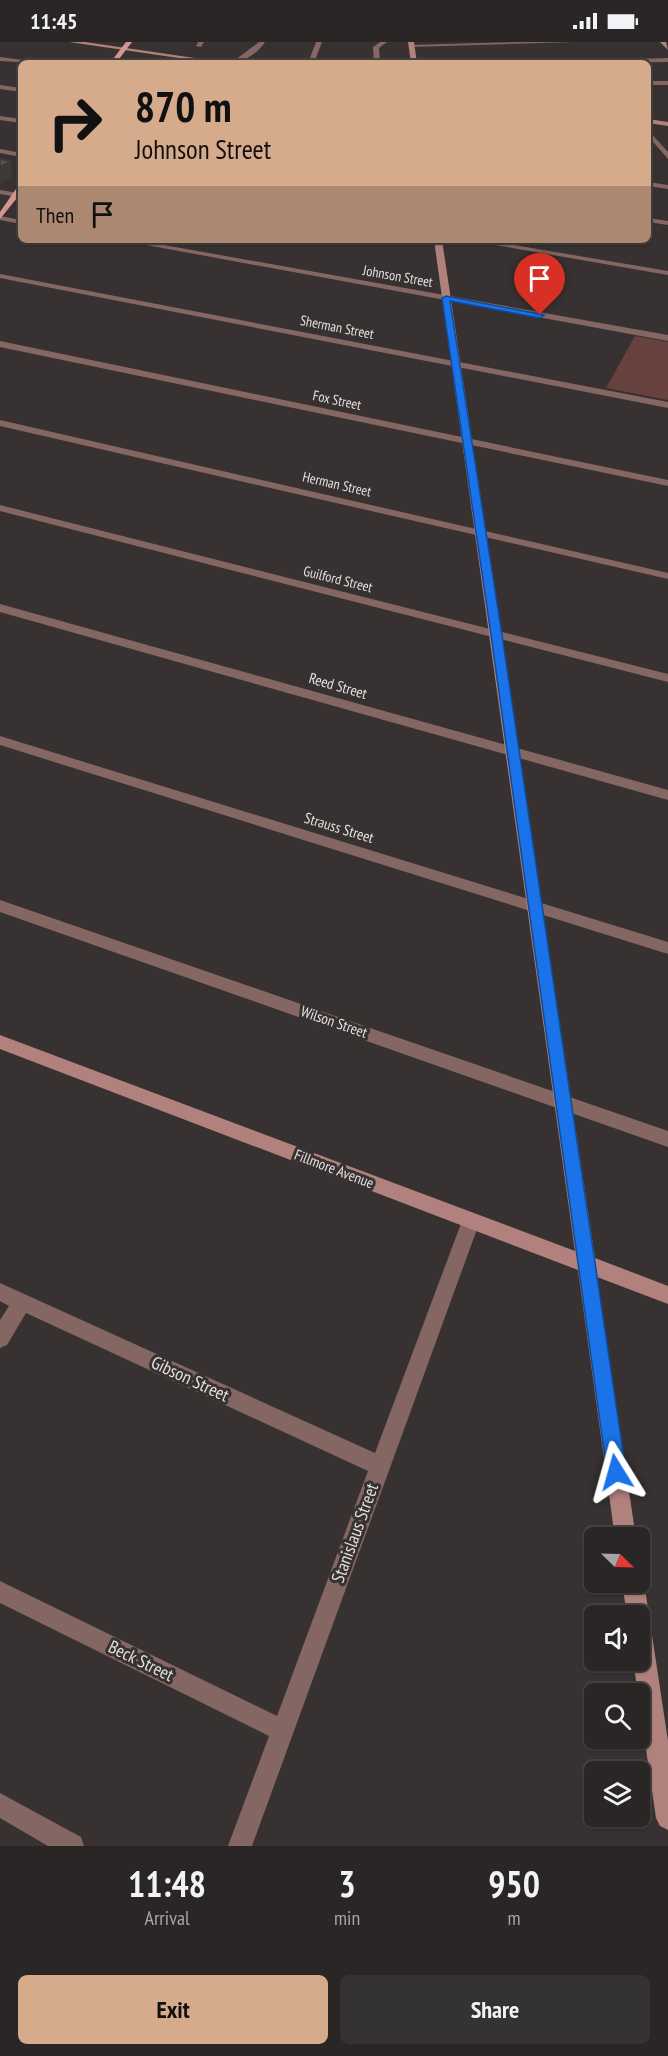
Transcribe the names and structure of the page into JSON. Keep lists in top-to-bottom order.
{
  "streets": {
    "street": [
      "Johnson Street",
      "Sherman Street",
      "Fox Street",
      "Herman Street",
      "Guilford Street",
      "Reed Street",
      "Strauss Street",
      "Wilson Street",
      "Fillmore Avenue",
      "Gibson Street",
      "Stanislaus Street",
      "Beck Street"
    ]
  },
  "crossings": [
    ["Fillmore Avenue", "Stanislaus Street"],
    ["Gibson Street", "Stanislaus Street"],
    ["Stanislaus Street", "Beck Street"]
  ],
  "north": "bottom right",
  "page": {
    "status": "11:45",
    "turn": ["870 m", "Johnson Street"],
    "then": "Then",
    "eta": [
      "11:48",
      "Arrival",
      "3",
      "min",
      "950",
      "m"
    ],
    "buttons": ["Exit", "Share"]
  }
}
